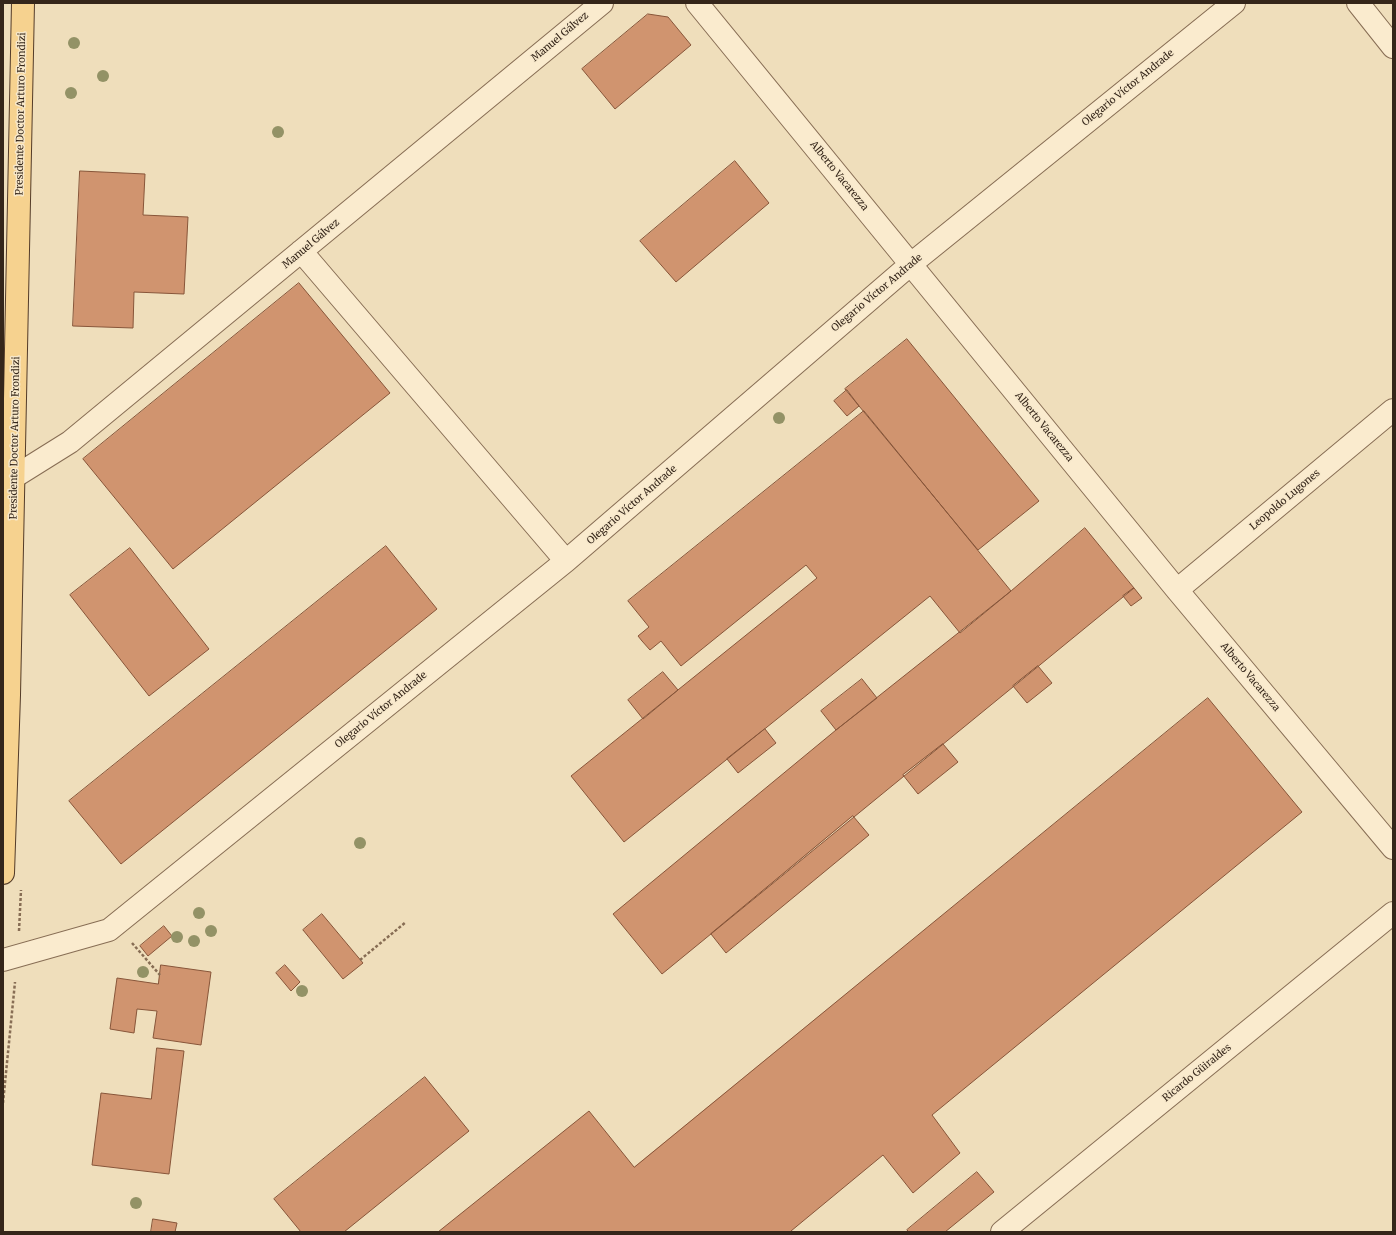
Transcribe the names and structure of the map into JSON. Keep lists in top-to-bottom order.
{
  "streets": {
    "main road": ["Presidente Doctor Arturo Frondizi"],
    "street": [
      "Manuel Gálvez",
      "Olegario Víctor Andrade",
      "Alberto Vacarezza",
      "Leopoldo Lugones",
      "Ricardo Güiraldes"
    ]
  },
  "crossings": [
    ["Manuel Gálvez", "Presidente Doctor Arturo Frondizi"],
    ["Olegario Víctor Andrade", "Alberto Vacarezza"],
    ["Alberto Vacarezza", "Leopoldo Lugones"]
  ]
}
